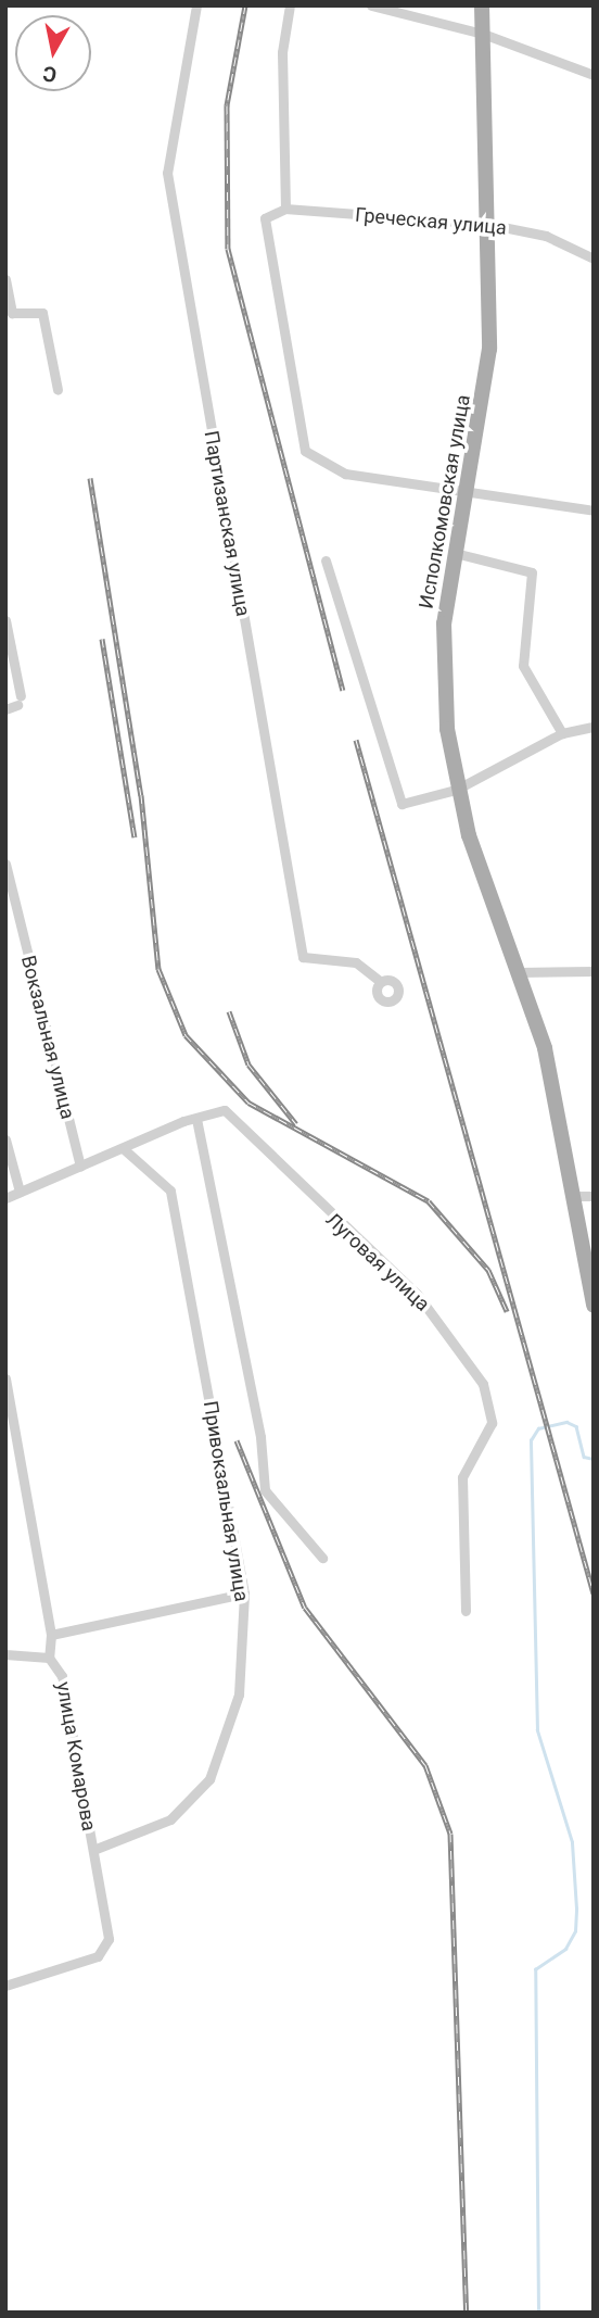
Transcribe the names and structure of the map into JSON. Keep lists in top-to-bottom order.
{
  "streets": {
    "main road": ["Исполкомовская улица"],
    "street": [
      "Греческая улица",
      "Партизанская улица",
      "Вокзальная улица",
      "Луговая улица",
      "Привокзальная улица",
      "улица Комарова"
    ]
  },
  "crossings": [
    ["Греческая улица", "Исполкомовская улица"],
    ["Луговая улица", "Привокзальная улица"],
    ["Привокзальная улица", "улица Комарова"]
  ],
  "north": "bottom"
}
